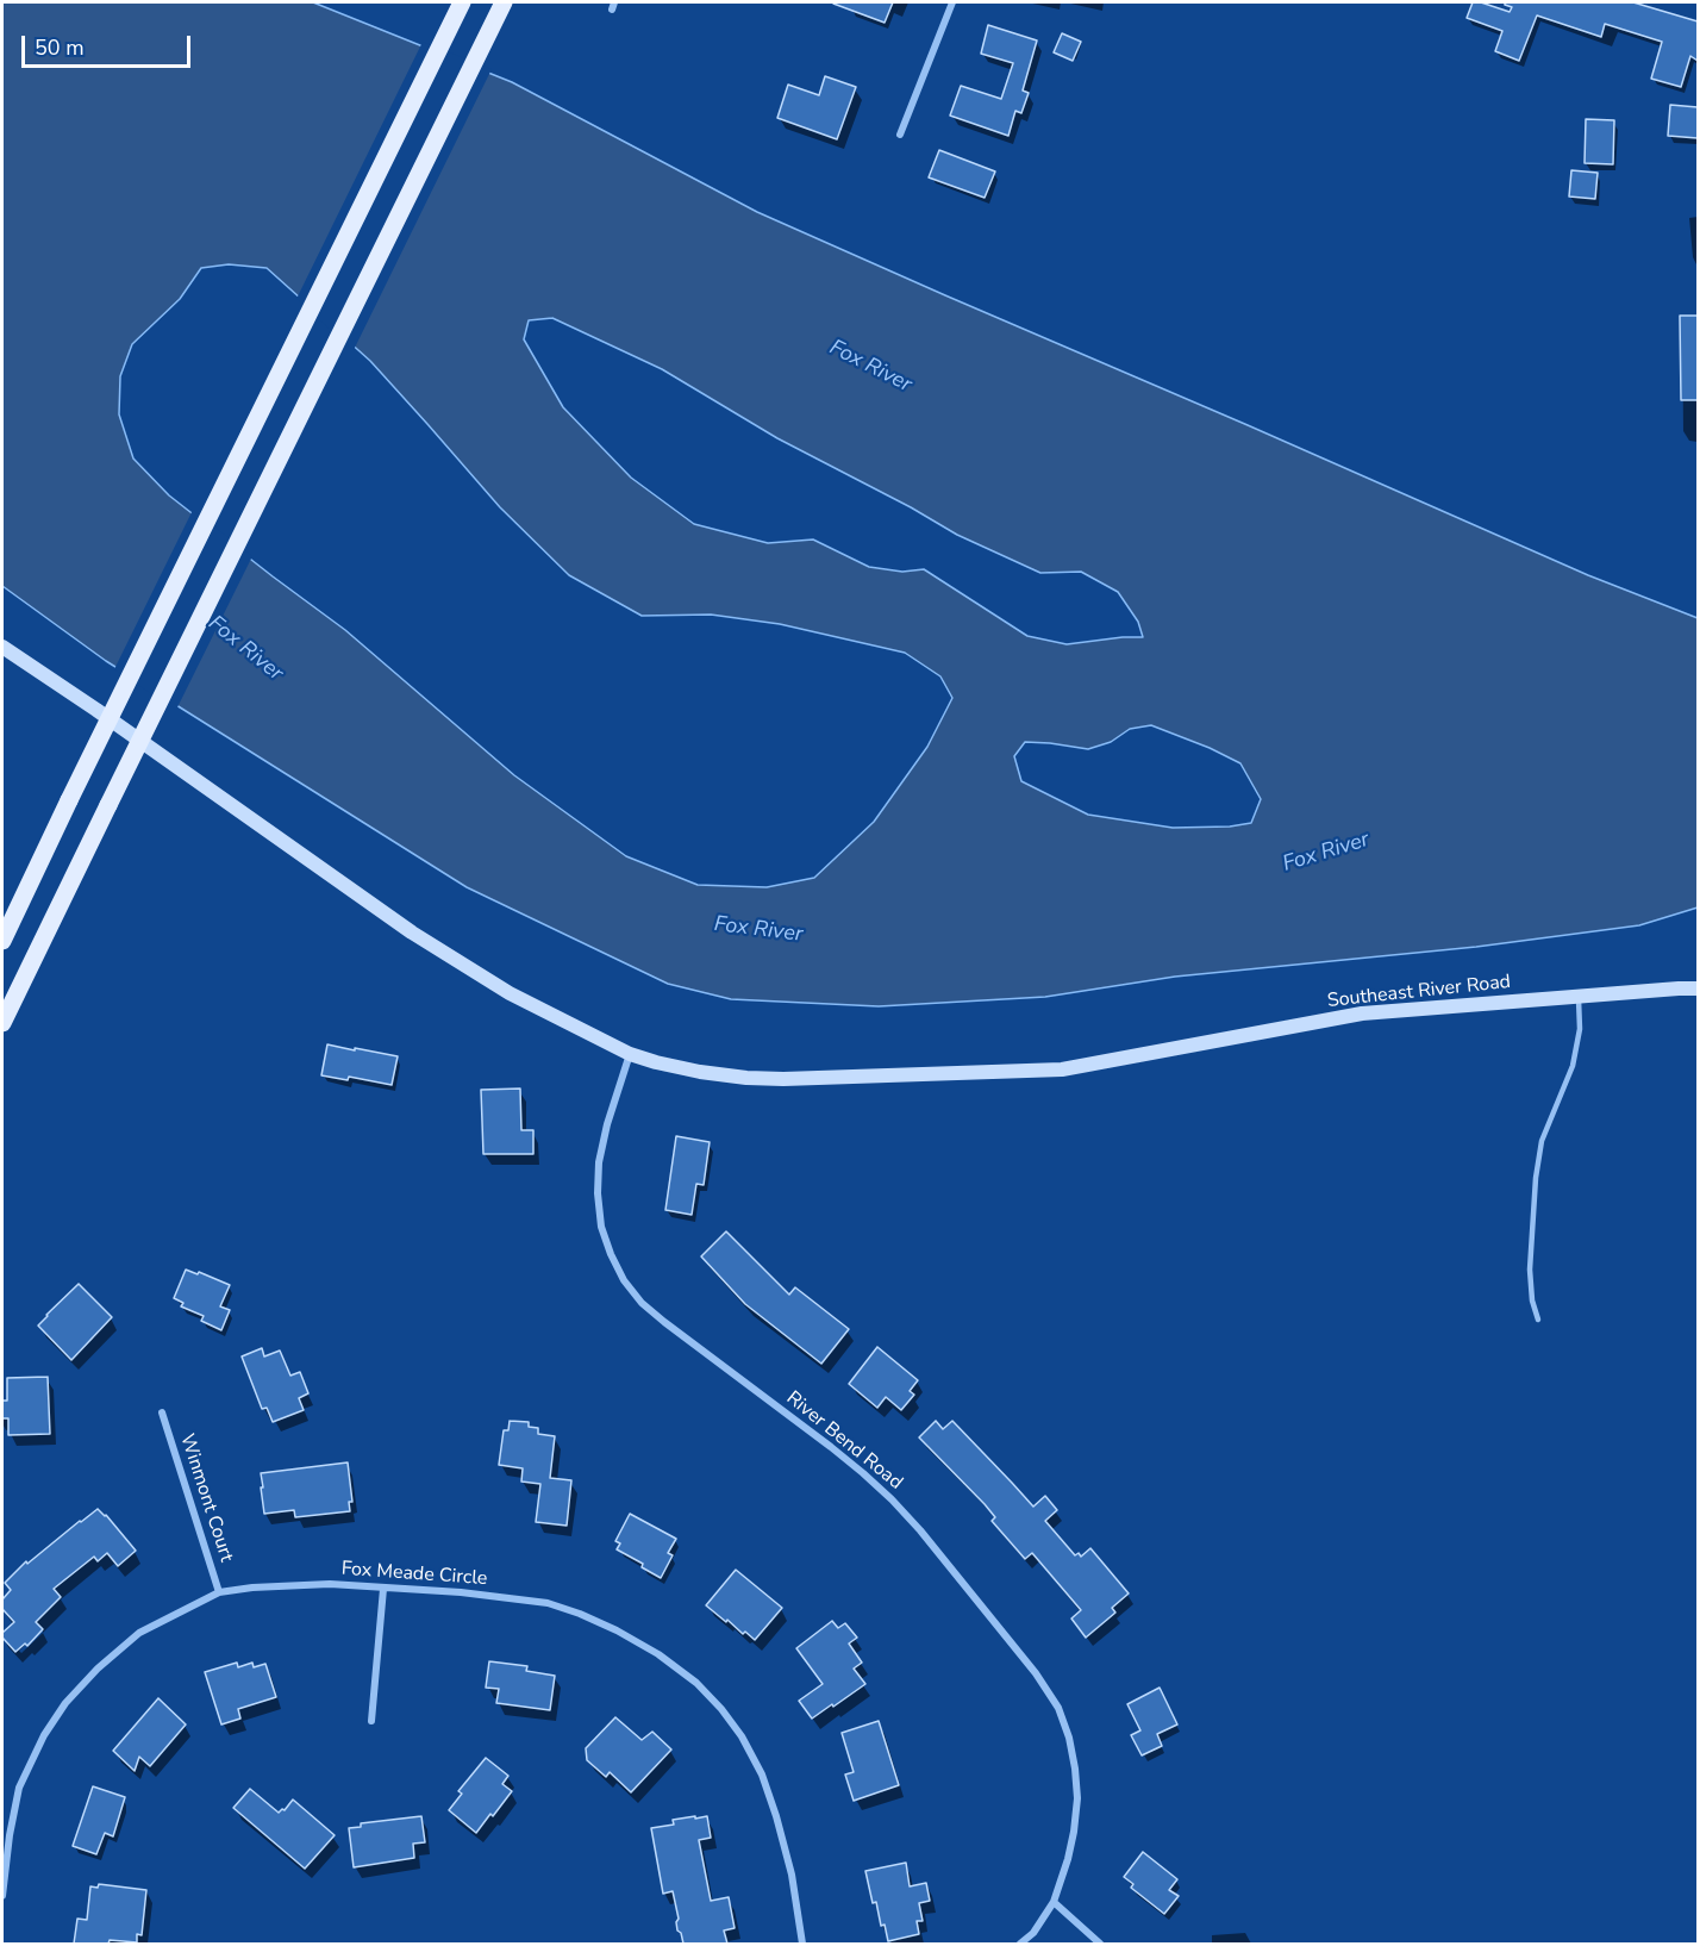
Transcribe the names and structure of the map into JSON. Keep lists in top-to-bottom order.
{
  "streets": {
    "street": [
      "Southeast River Road",
      "River Bend Road",
      "Winmont Court",
      "Fox Meade Circle"
    ]
  },
  "crossings": [
    ["Southeast River Road", "River Bend Road"],
    ["Winmont Court", "Fox Meade Circle"]
  ],
  "water": ["Fox River"],
  "scale_bar": "50 m"
}
